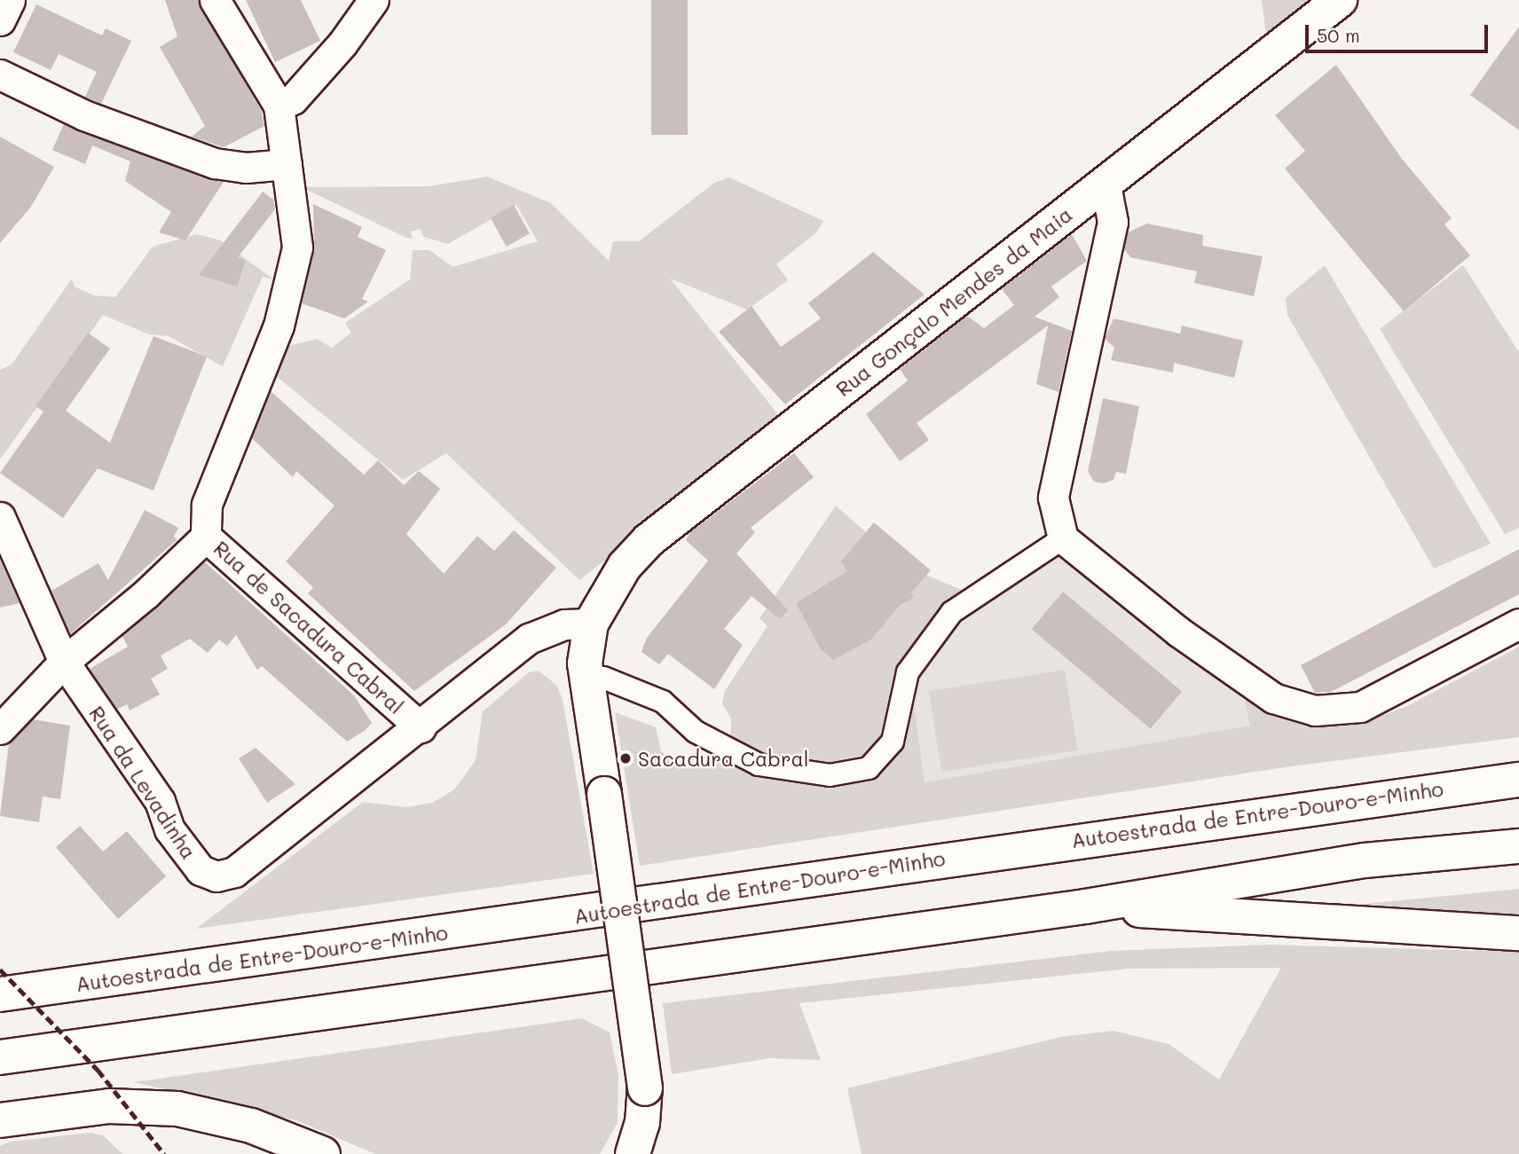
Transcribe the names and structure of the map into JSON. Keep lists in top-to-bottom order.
{
  "streets": {
    "main road": ["Rua Gonçalo Mendes da Maia", "Autoestrada de Entre-Douro-e-Minho"],
    "street": ["Rua de Sacadura Cabral", "Rua da Levadinha"]
  },
  "crossings": [
    ["Rua de Sacadura Cabral", "Rua da Levadinha"]
  ],
  "places": ["Sacadura Cabral"],
  "scale_bar": "50 m"
}
